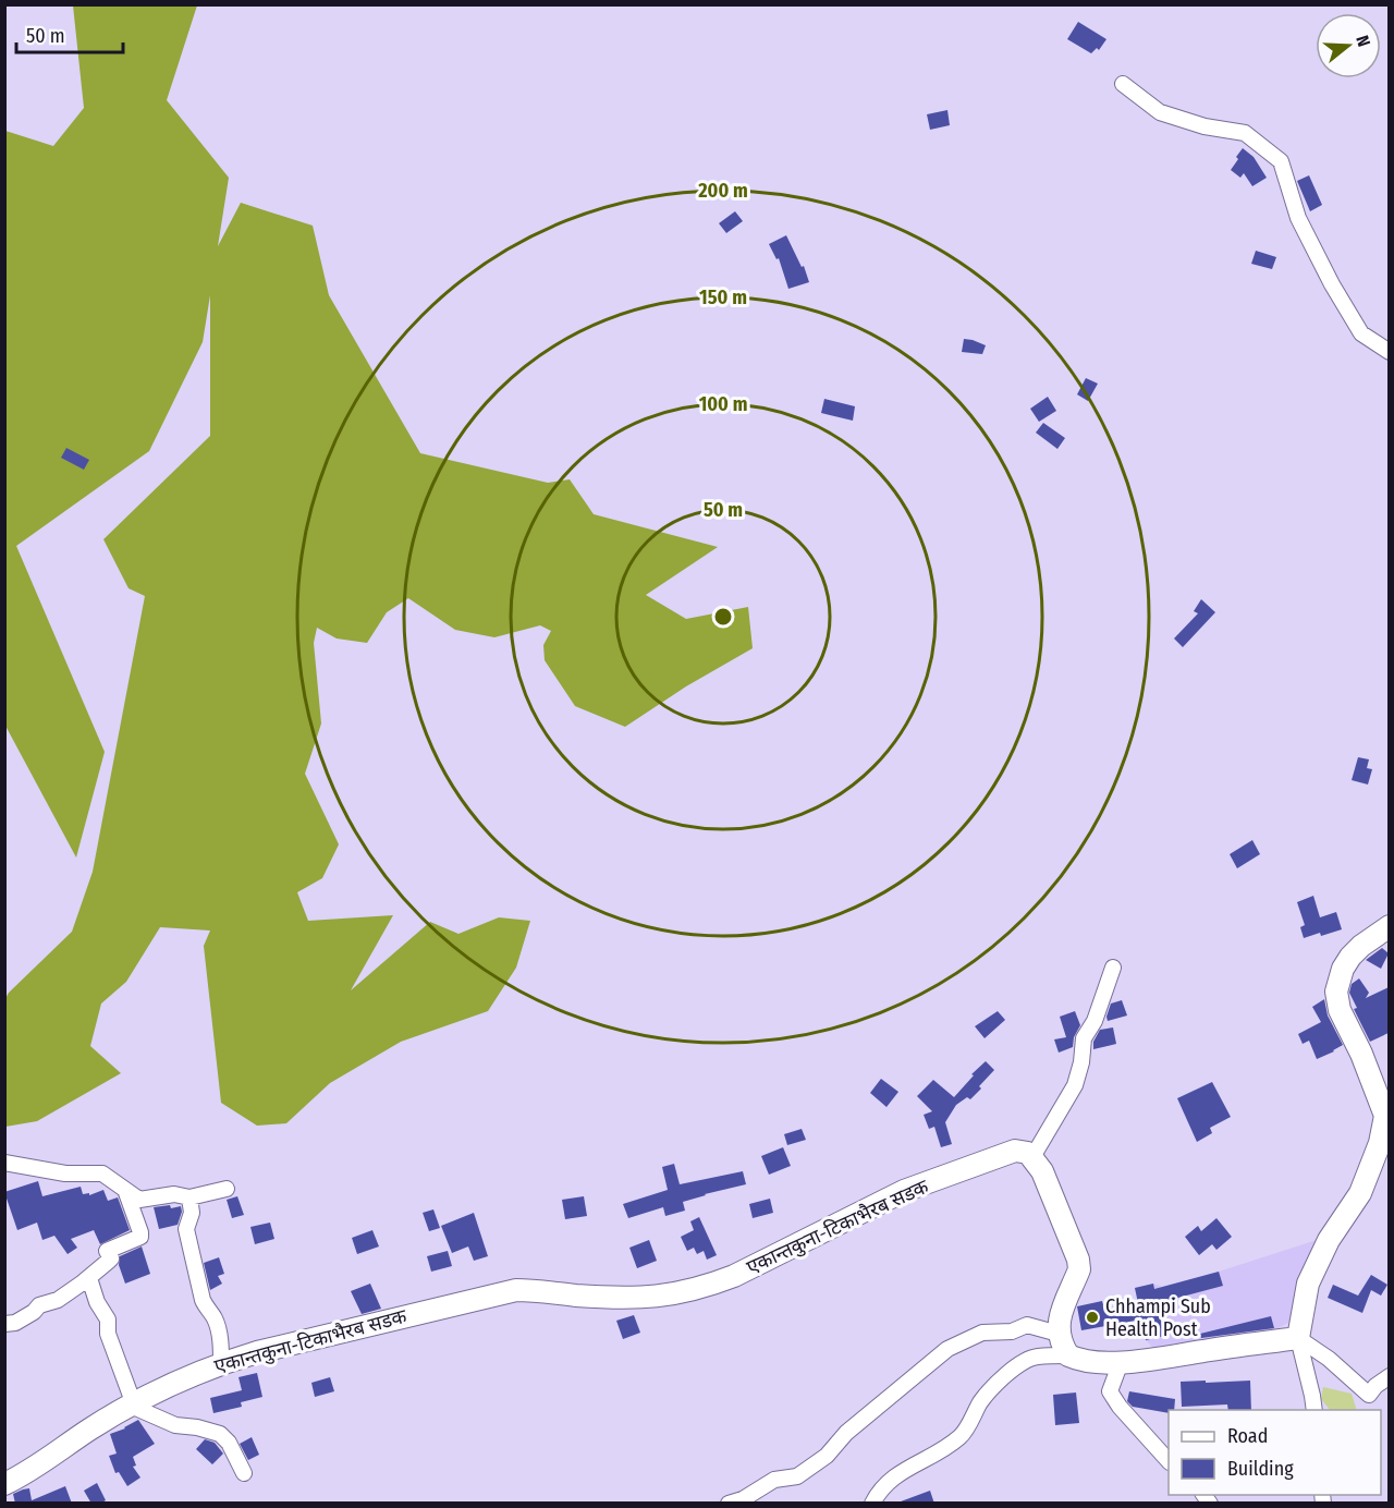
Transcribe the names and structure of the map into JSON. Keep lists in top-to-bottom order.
{
  "streets": {
    "main road": ["एकान्तकुना-टिकाभैरब सडक"]
  },
  "places": ["Chhampi Sub Health Post"],
  "legend": ["Road", "Building"],
  "scale_bar": "50 m",
  "north": "right",
  "rings": [
    "200 m",
    "150 m",
    "100 m",
    "50 m"
  ]
}
